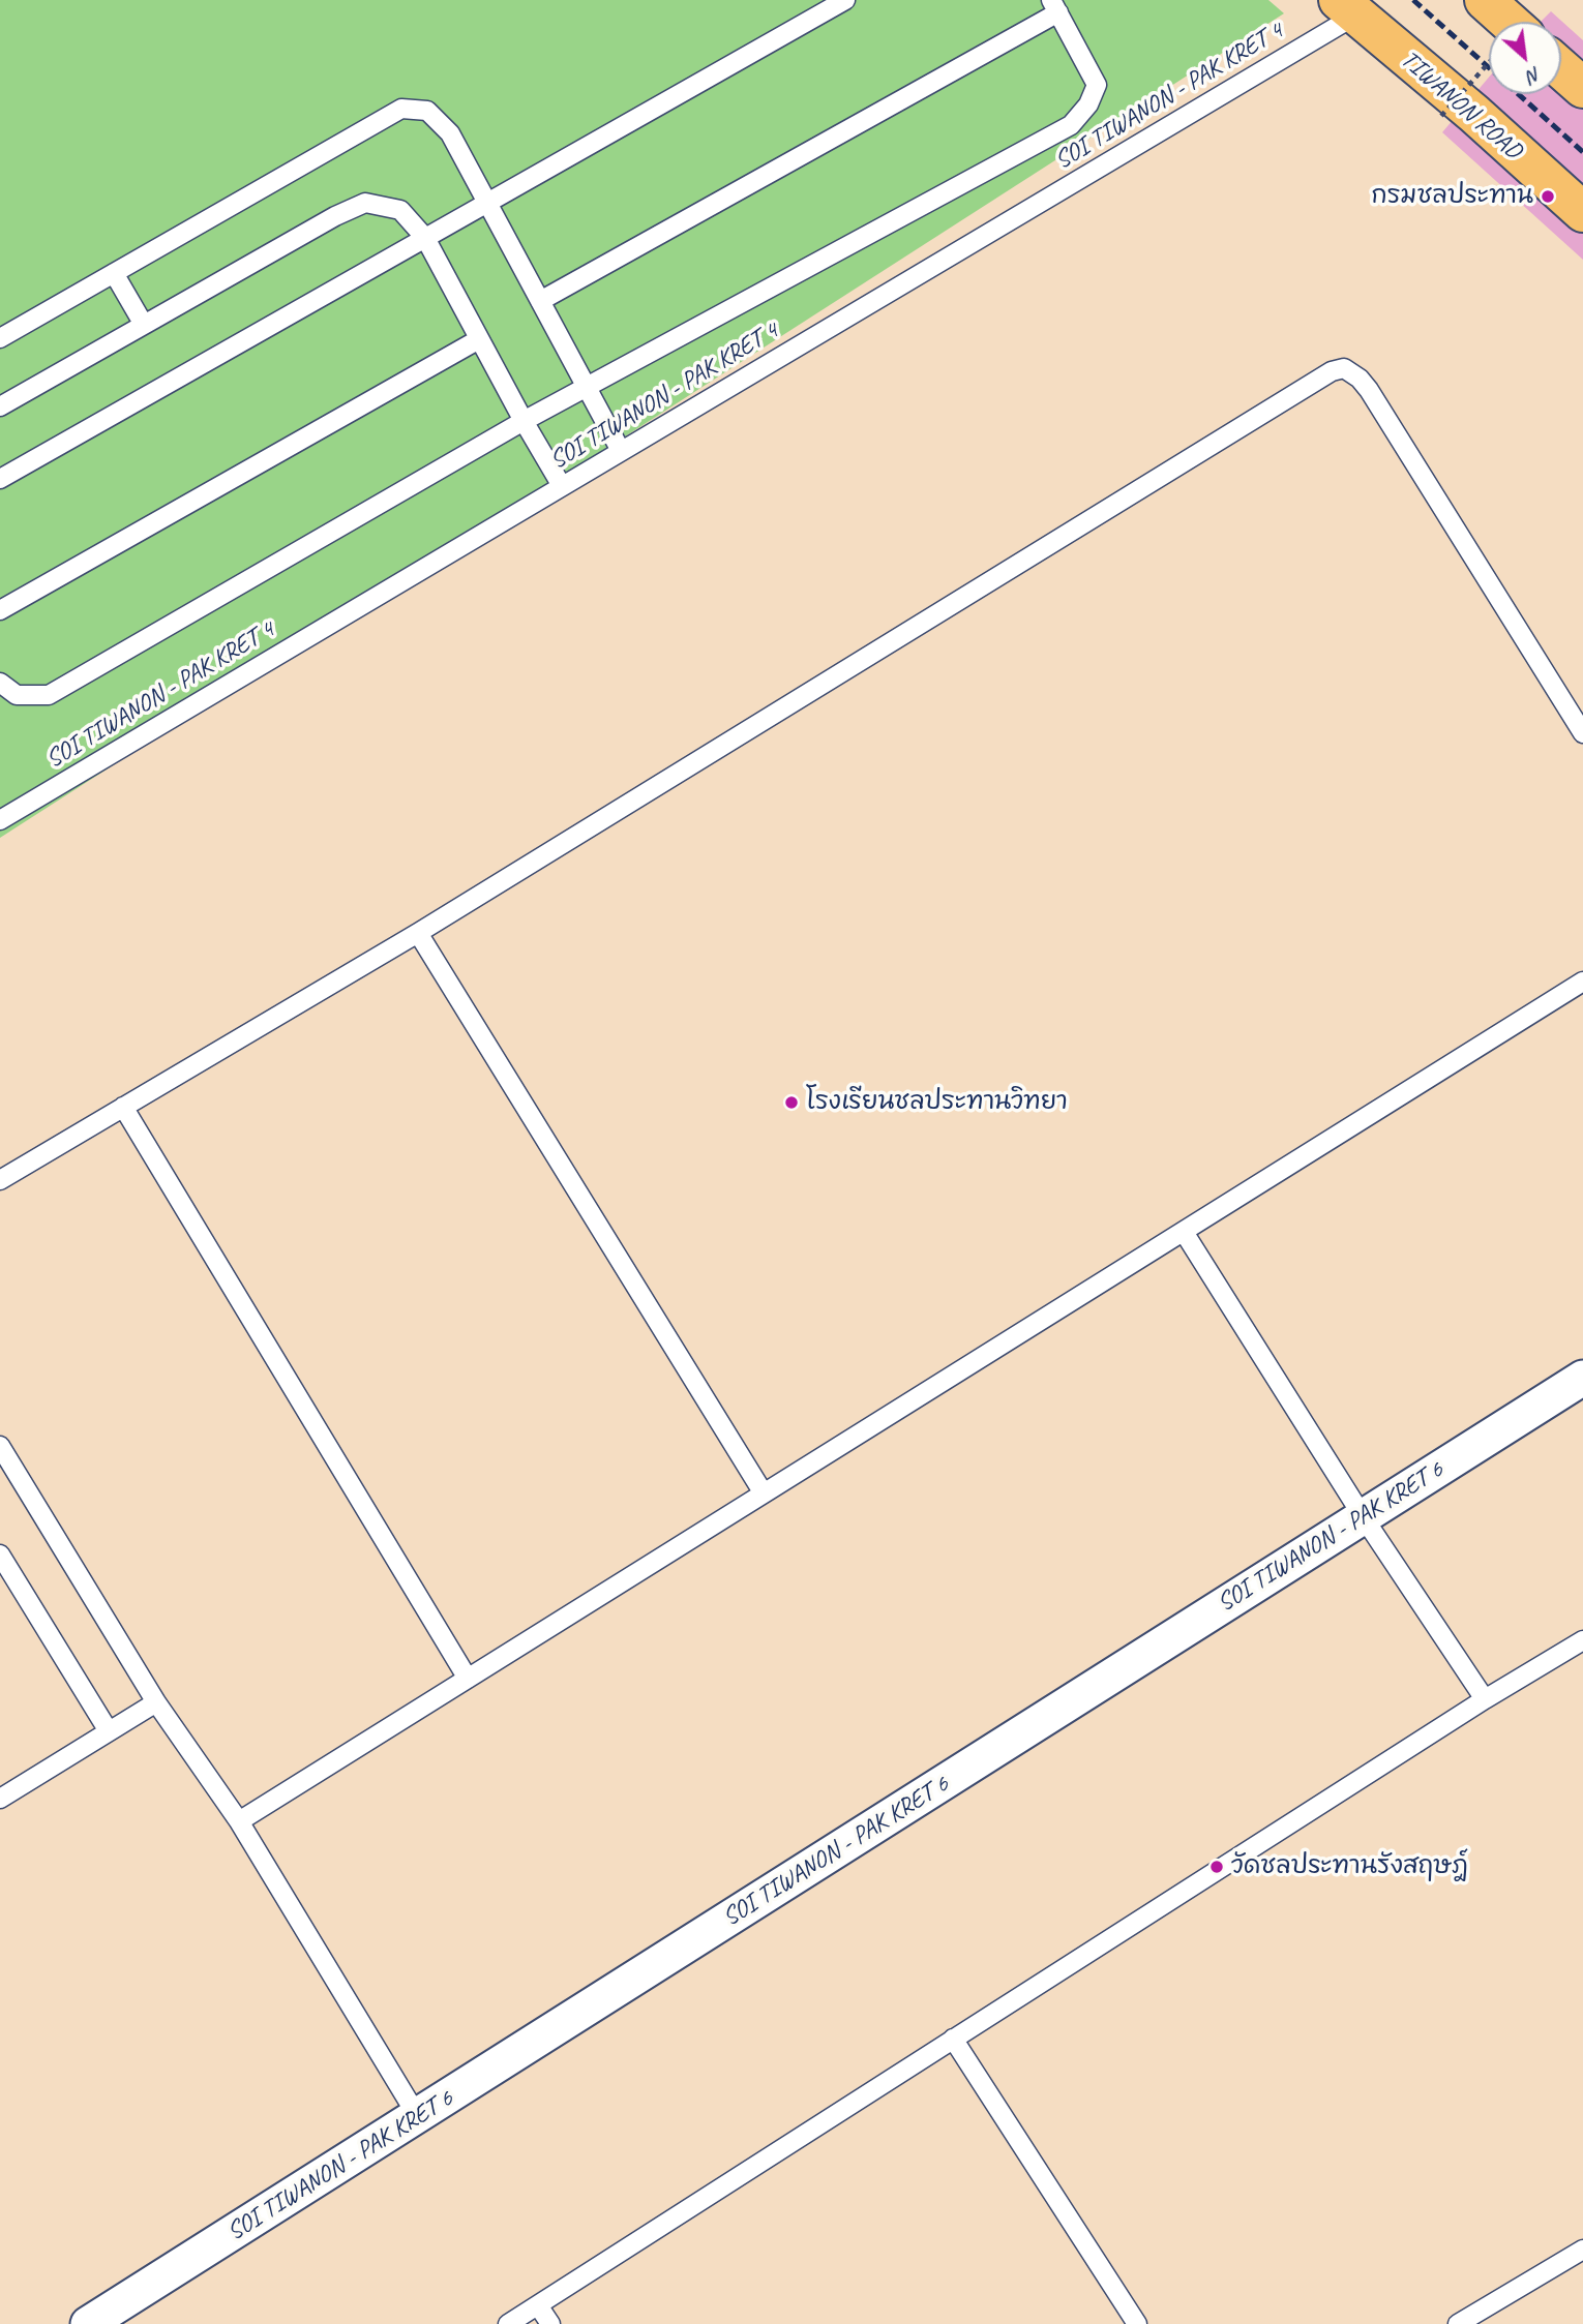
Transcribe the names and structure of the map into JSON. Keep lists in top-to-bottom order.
{
  "streets": {
    "main road": ["TIWANON ROAD"],
    "street": ["SOI TIWANON - PAK KRET 6"],
    "lane": ["SOI TIWANON - PAK KRET 4"]
  },
  "crossings": [
    ["SOI TIWANON - PAK KRET 4", "TIWANON ROAD"]
  ],
  "places": ["กรมชลประทาน", "โรงเรียนชลประทานวิทยา", "วัดชลประทานรังสฤษฎ์"],
  "north": "bottom right"
}
